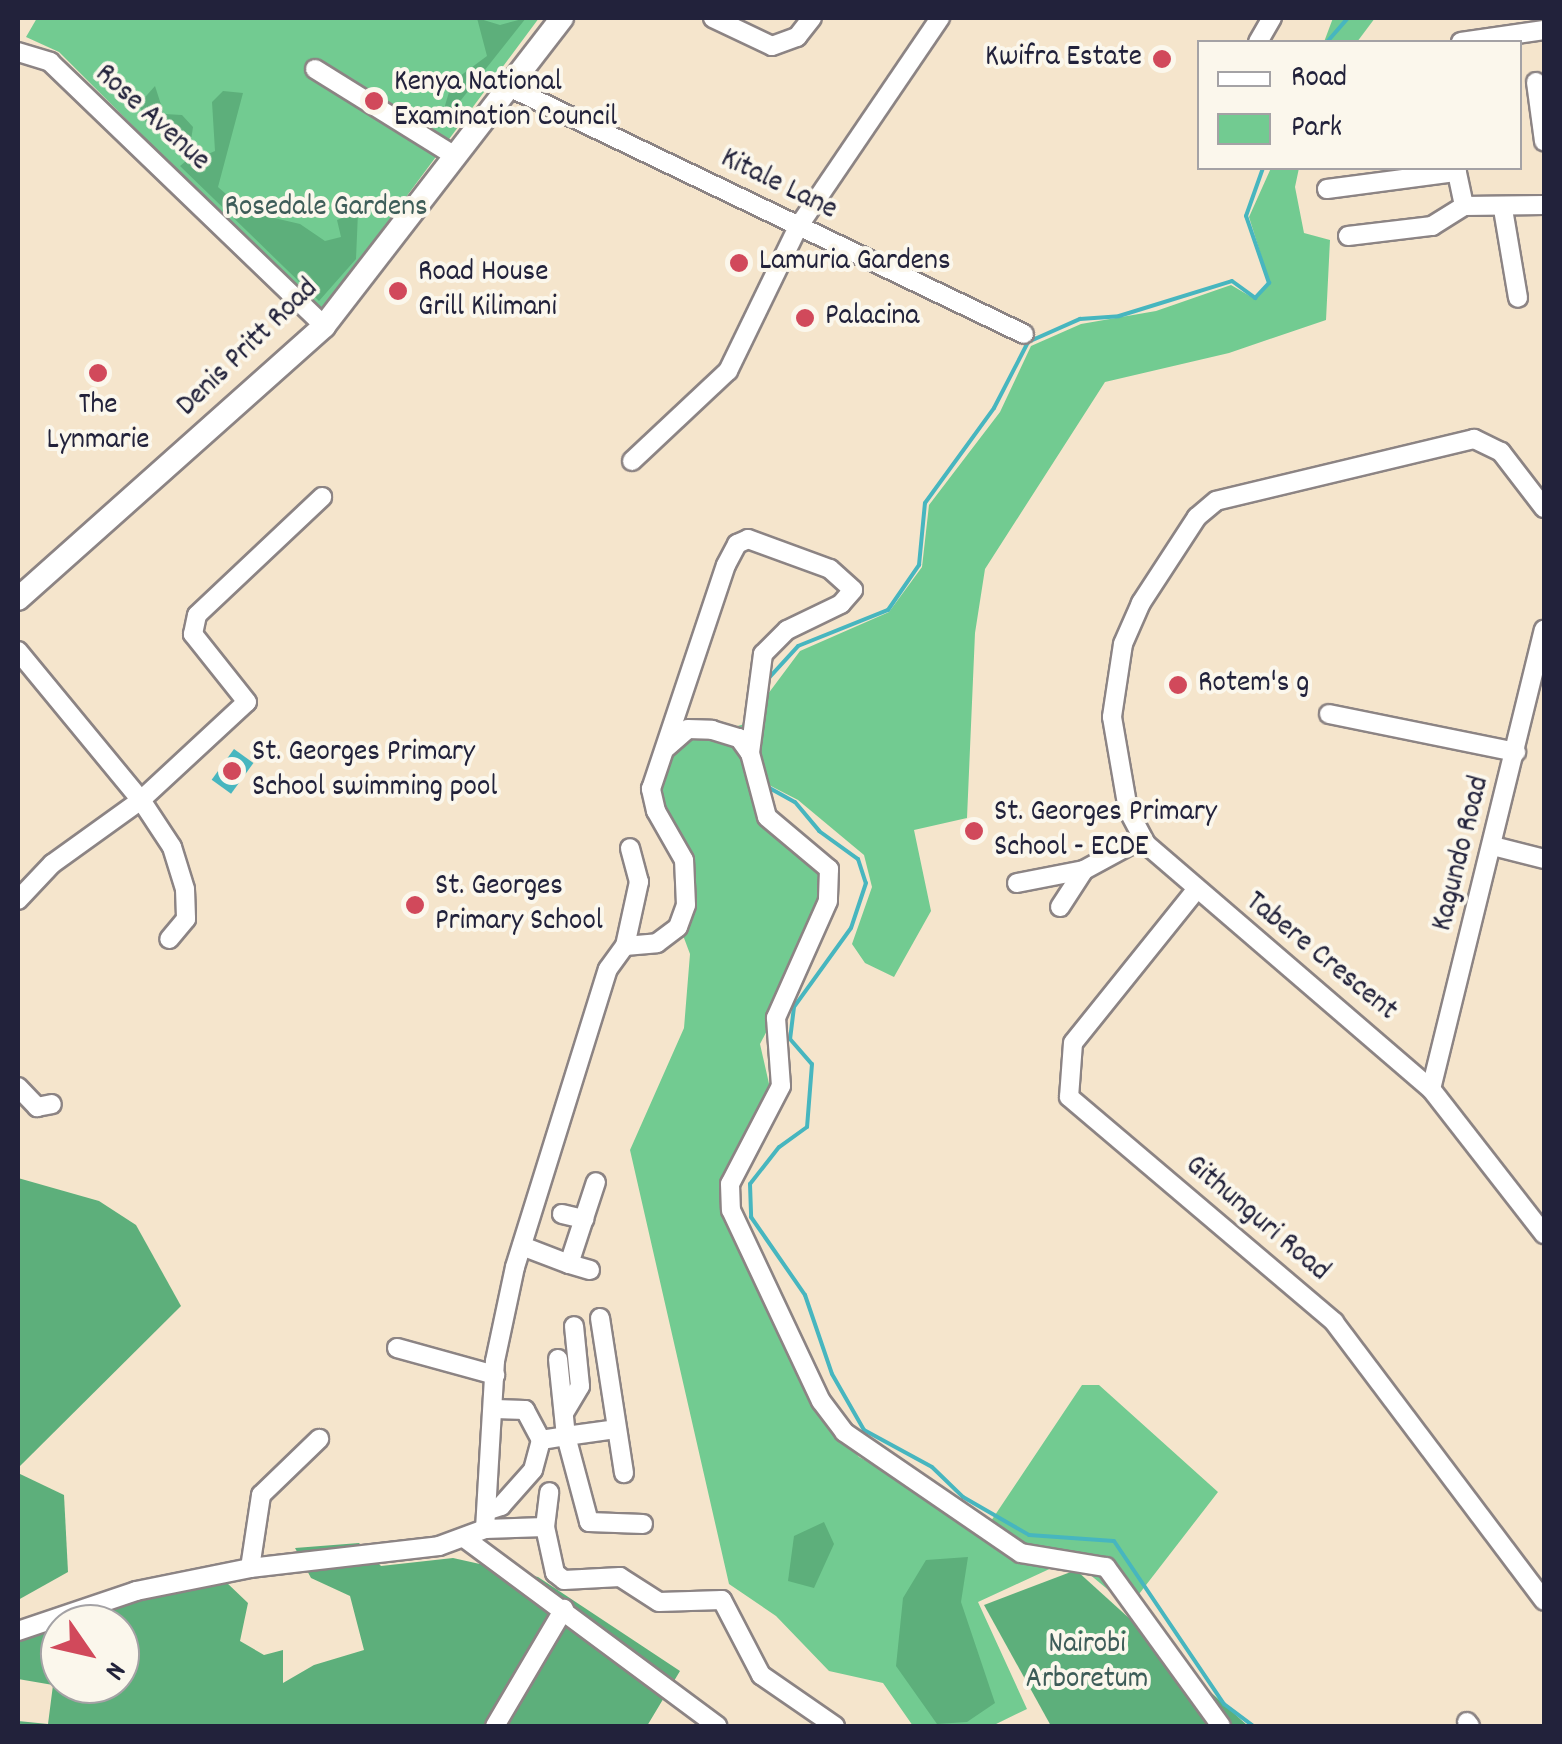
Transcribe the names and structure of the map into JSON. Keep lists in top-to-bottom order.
{
  "streets": {
    "main road": ["Denis Pritt Road"],
    "street": [
      "Rose Avenue",
      "Kitale Lane",
      "Kagundo Road",
      "Tabere Crescent",
      "Githunguri Road"
    ]
  },
  "crossings": [
    ["Rose Avenue", "Denis Pritt Road"],
    ["Kitale Lane", "Denis Pritt Road"],
    ["Kagundo Road", "Tabere Crescent"],
    ["Tabere Crescent", "Githunguri Road"]
  ],
  "parks": ["Rosedale Gardens", "Nairobi Arboretum"],
  "places": [
    "Kwifra Estate",
    "Kenya National Examination Council",
    "Lamuria Gardens",
    "Road House Grill Kilimani",
    "Palacina",
    "The Lynmarie",
    "Rotem's g",
    "St. Georges Primary School swimming pool",
    "St. Georges Primary School - ECDE",
    "St. Georges Primary School"
  ],
  "legend": ["Road", "Park"],
  "north": "bottom right"
}
